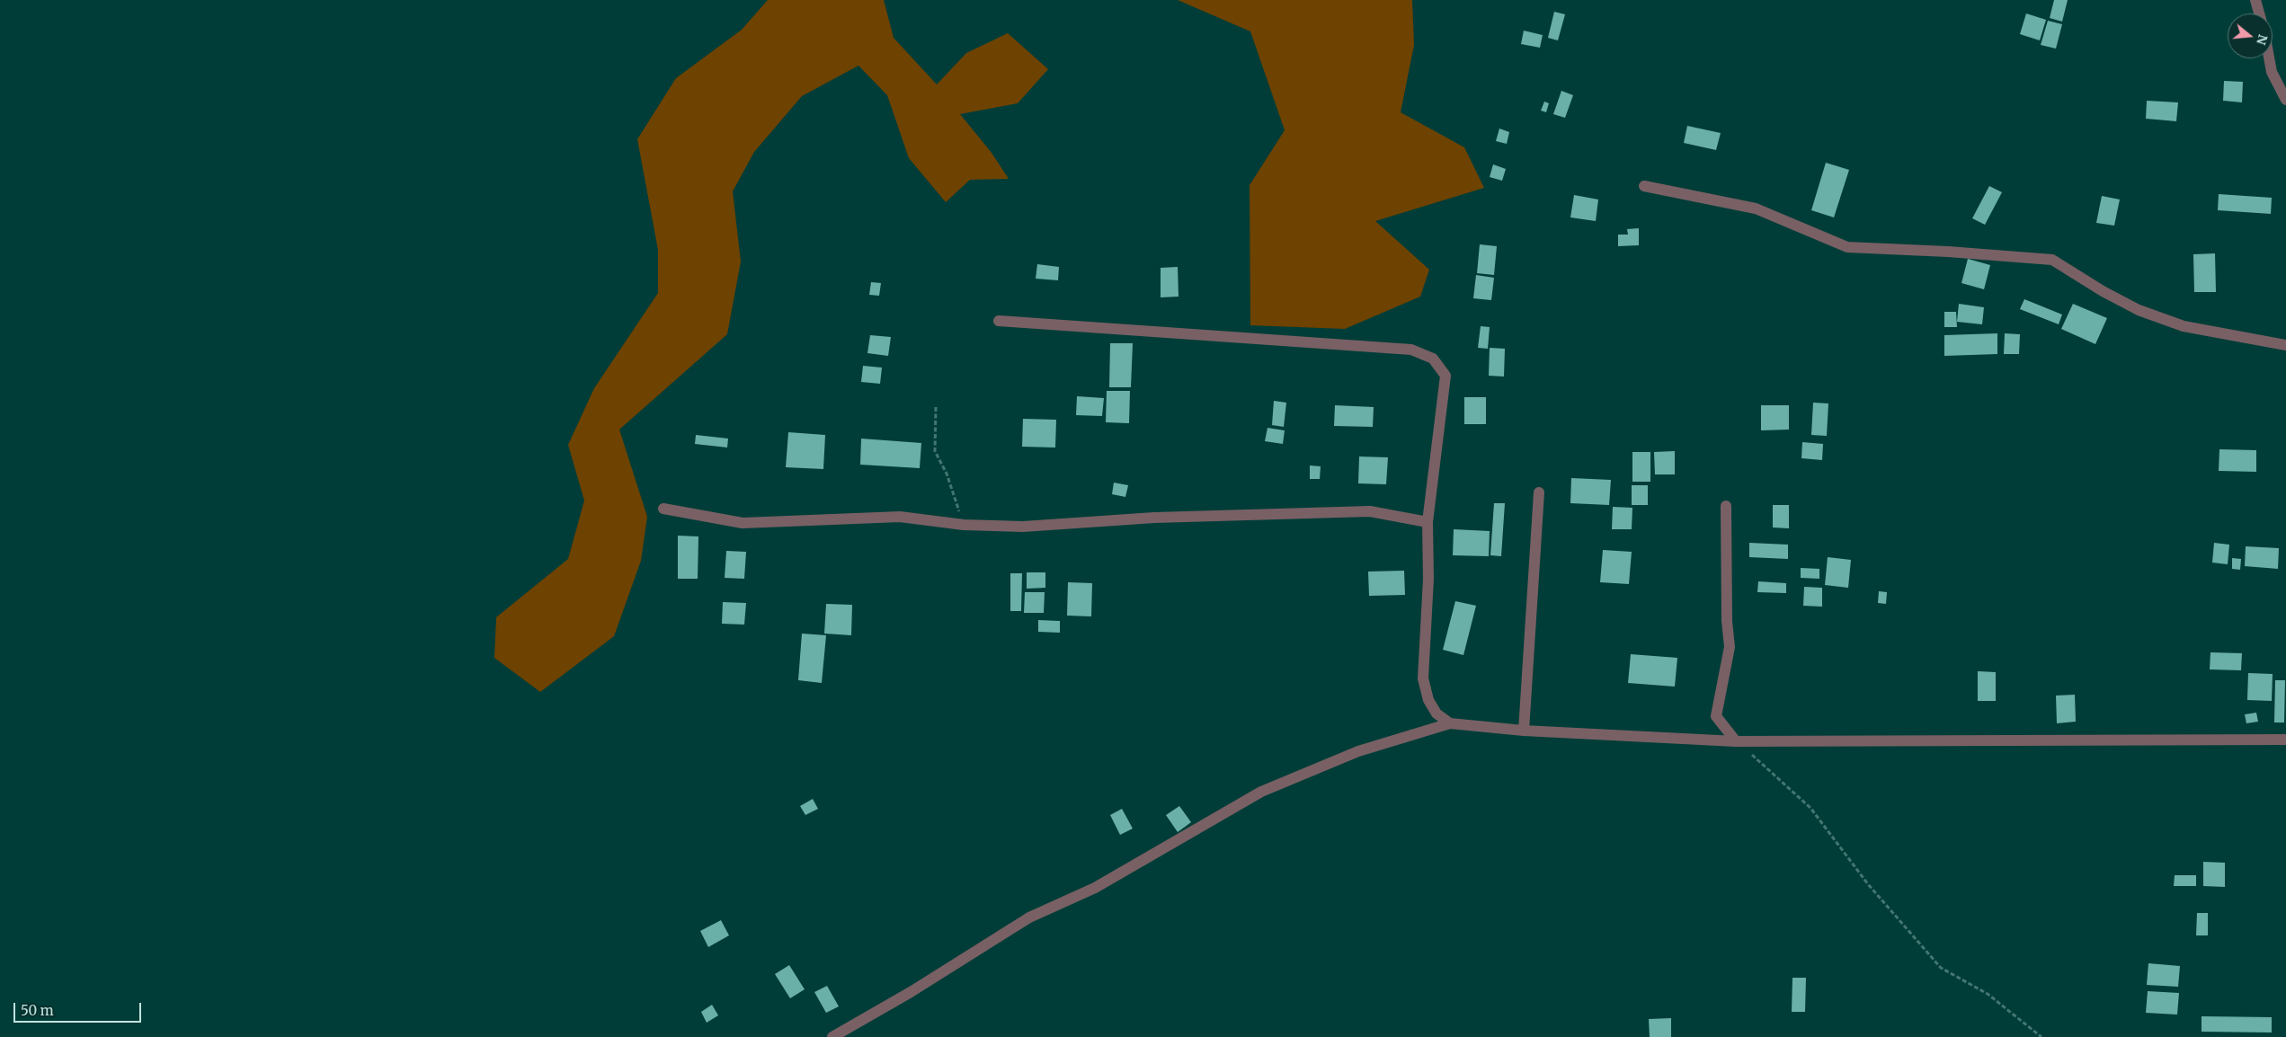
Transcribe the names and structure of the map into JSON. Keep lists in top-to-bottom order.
{
  "scale_bar": "50 m",
  "north": "right"
}
